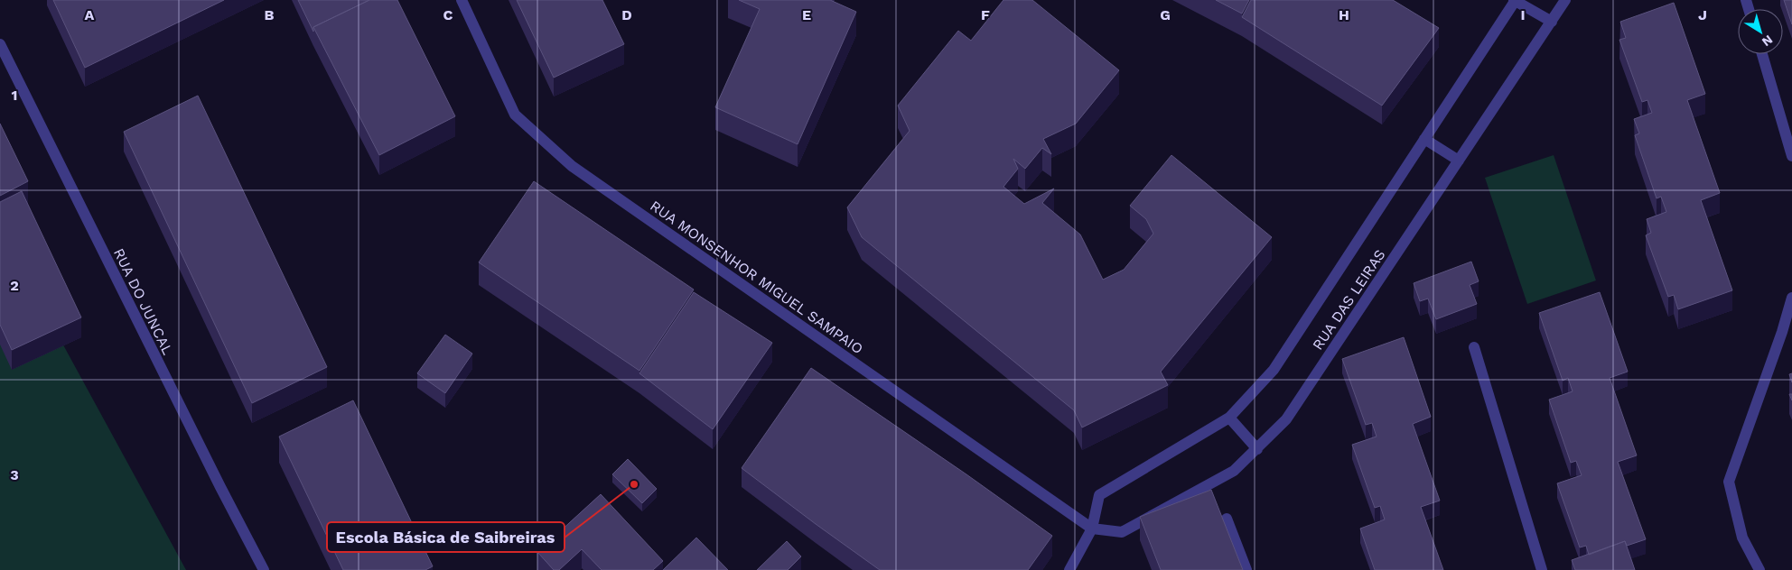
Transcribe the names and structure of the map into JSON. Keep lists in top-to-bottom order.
{
  "streets": {
    "street": ["RUA MONSENHOR MIGUEL SAMPAIO", "RUA DAS LEIRAS", "RUA DO JUNCAL"]
  },
  "crossings": [
    ["RUA MONSENHOR MIGUEL SAMPAIO", "RUA DAS LEIRAS"]
  ],
  "places": ["Escola Básica de Saibreiras"],
  "north": "bottom right",
  "grid": {
    "columns": [
      "A",
      "B",
      "C",
      "D",
      "E",
      "F",
      "G",
      "H",
      "I",
      "J"
    ],
    "rows": ["1", "2", "3"]
  }
}
